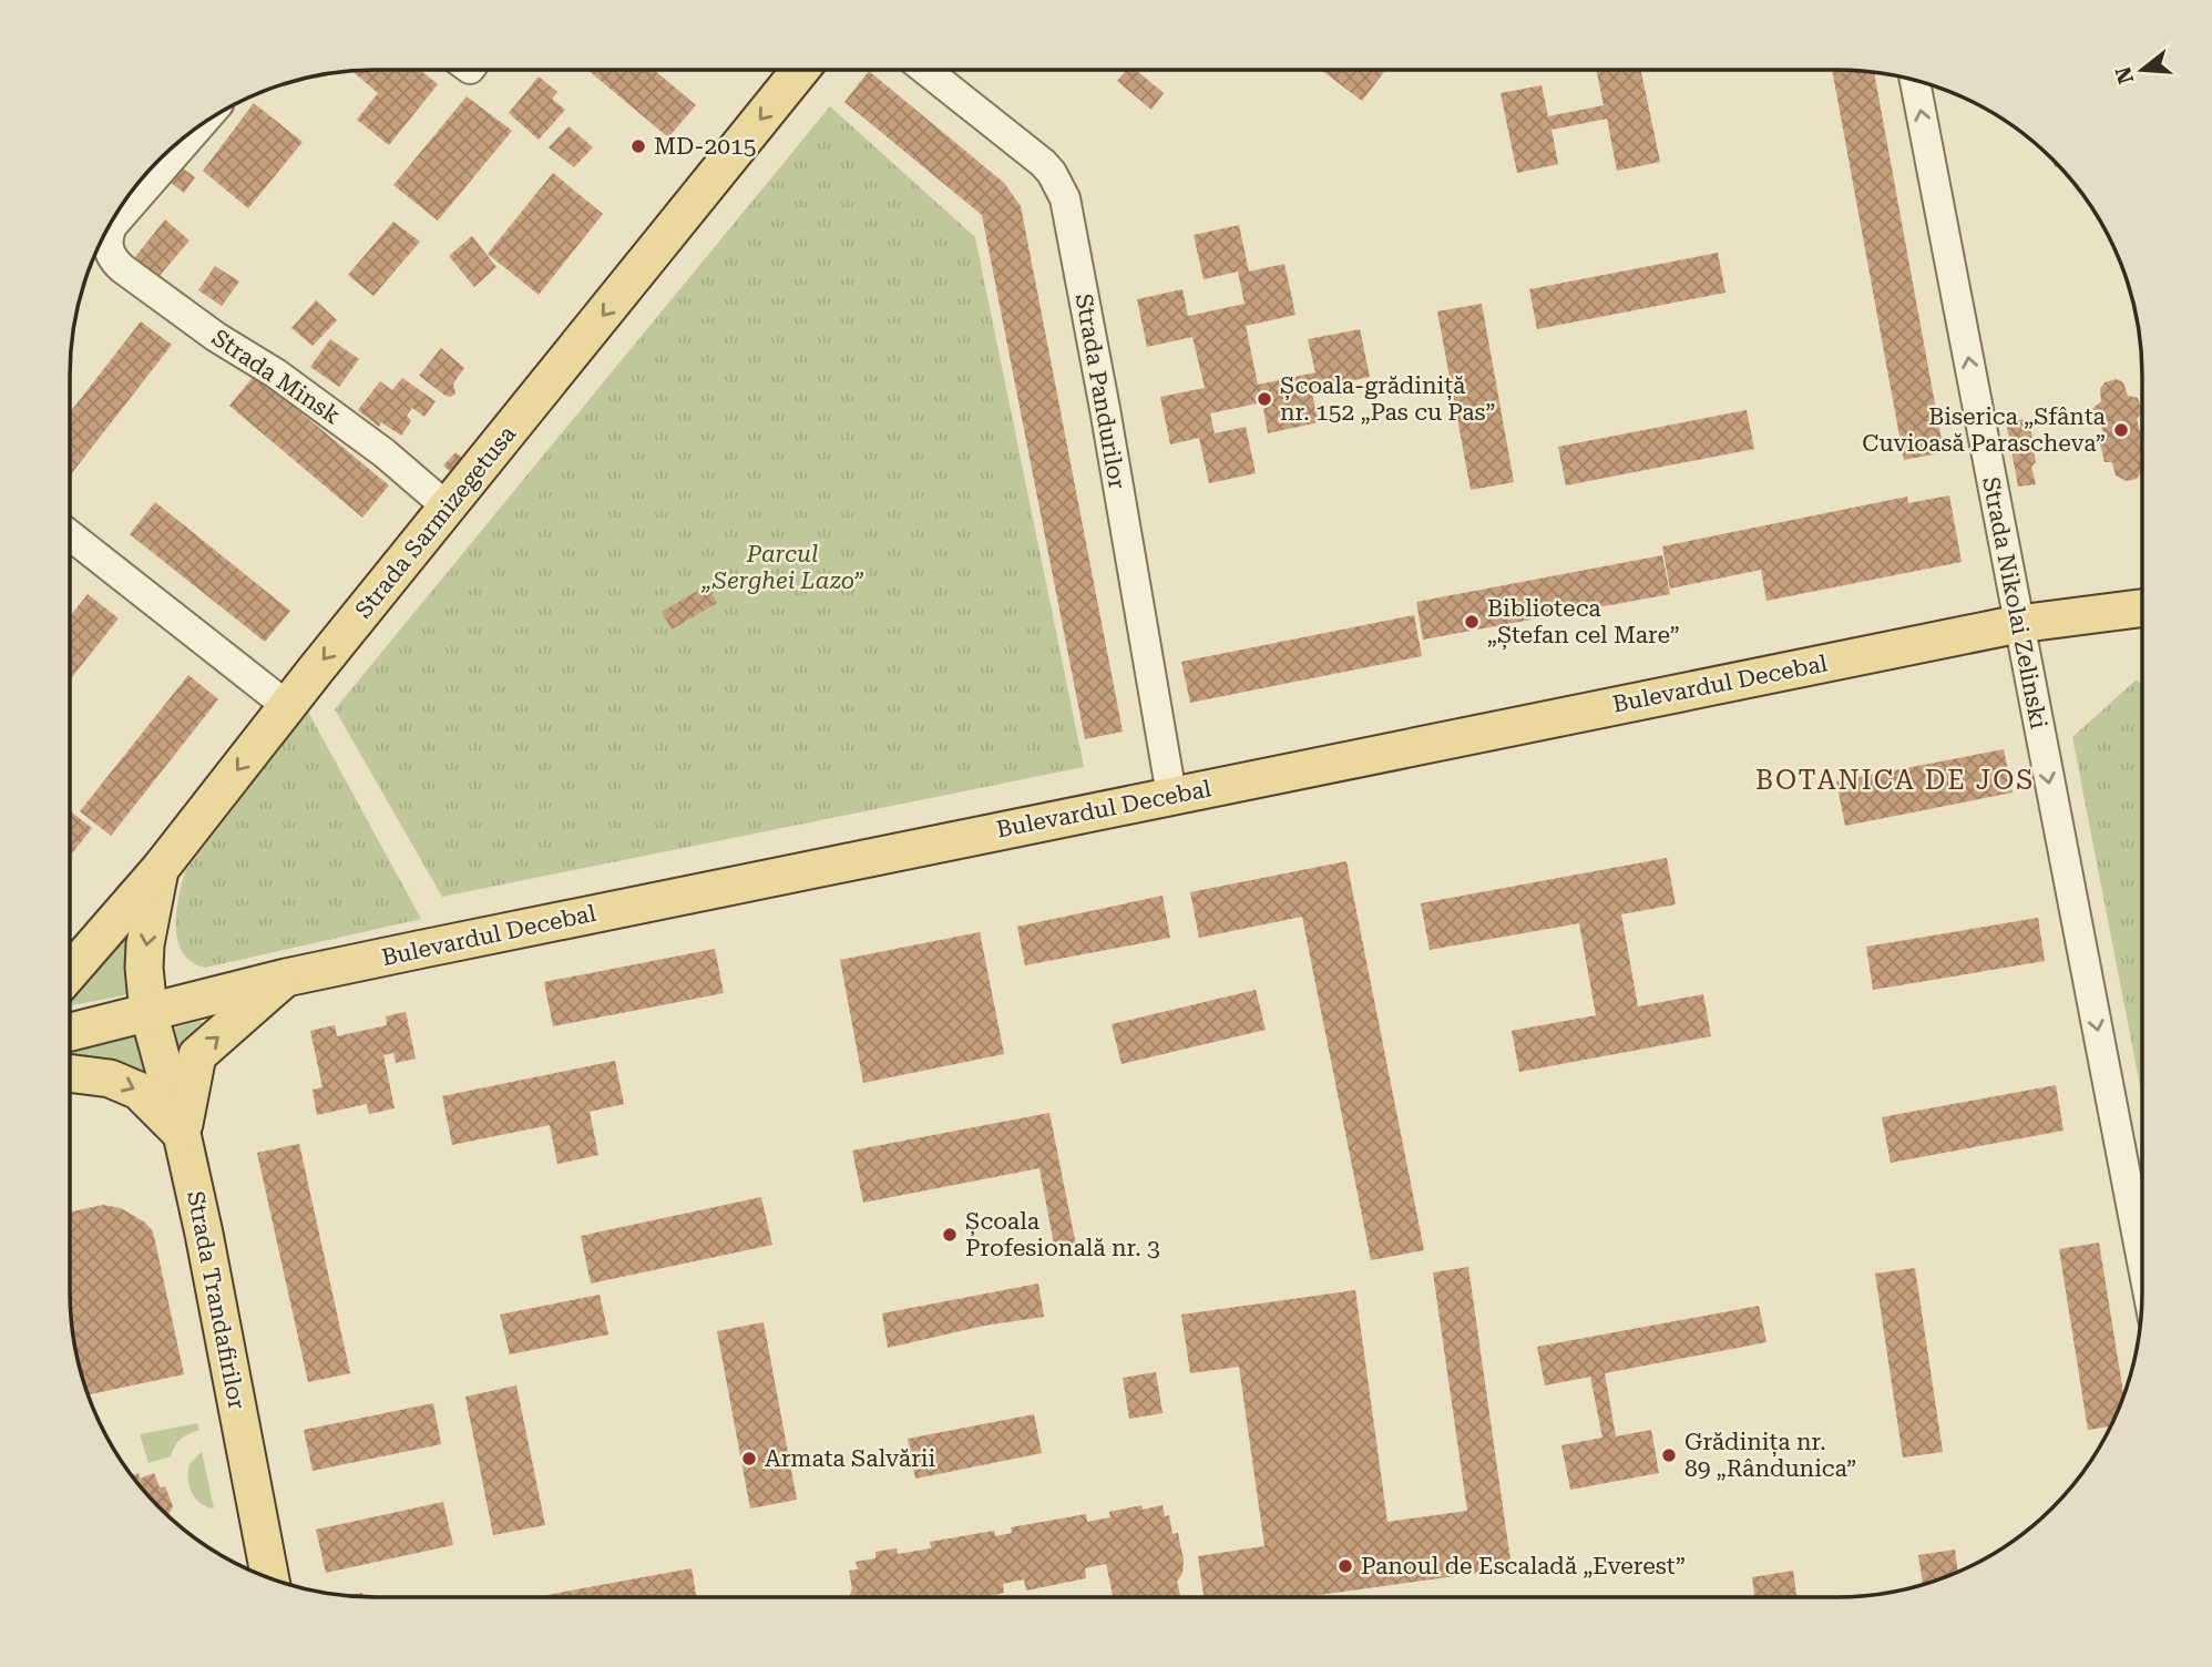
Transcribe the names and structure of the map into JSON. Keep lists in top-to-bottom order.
{
  "streets": {
    "main road": ["Strada Sarmizegetusa", "Bulevardul Decebal", "Strada Trandafirilor"],
    "street": ["Strada Minsk", "Strada Pandurilor", "Strada Nikolai Zelinski"]
  },
  "crossings": [
    ["Strada Minsk", "Strada Sarmizegetusa"],
    ["Strada Pandurilor", "Bulevardul Decebal"],
    ["Strada Sarmizegetusa", "Strada Trandafirilor"],
    ["Strada Nikolai Zelinski", "Bulevardul Decebal"],
    ["Bulevardul Decebal", "Strada Trandafirilor"]
  ],
  "one_way": ["Strada Sarmizegetusa"],
  "districts": ["BOTANICA DE JOS"],
  "parks": ["Parcul „Serghei Lazo”"],
  "places": [
    "MD-2015",
    "Școala-grădiniță nr. 152 „Pas cu Pas”",
    "Biserica „Sfânta Cuvioasă Parascheva”",
    "Biblioteca „Ștefan cel Mare”",
    "Școala Profesională nr. 3",
    "Grădinița nr. 89 „Rândunica”",
    "Armata Salvării",
    "Panoul de Escaladă „Everest”"
  ],
  "north": "left"
}
